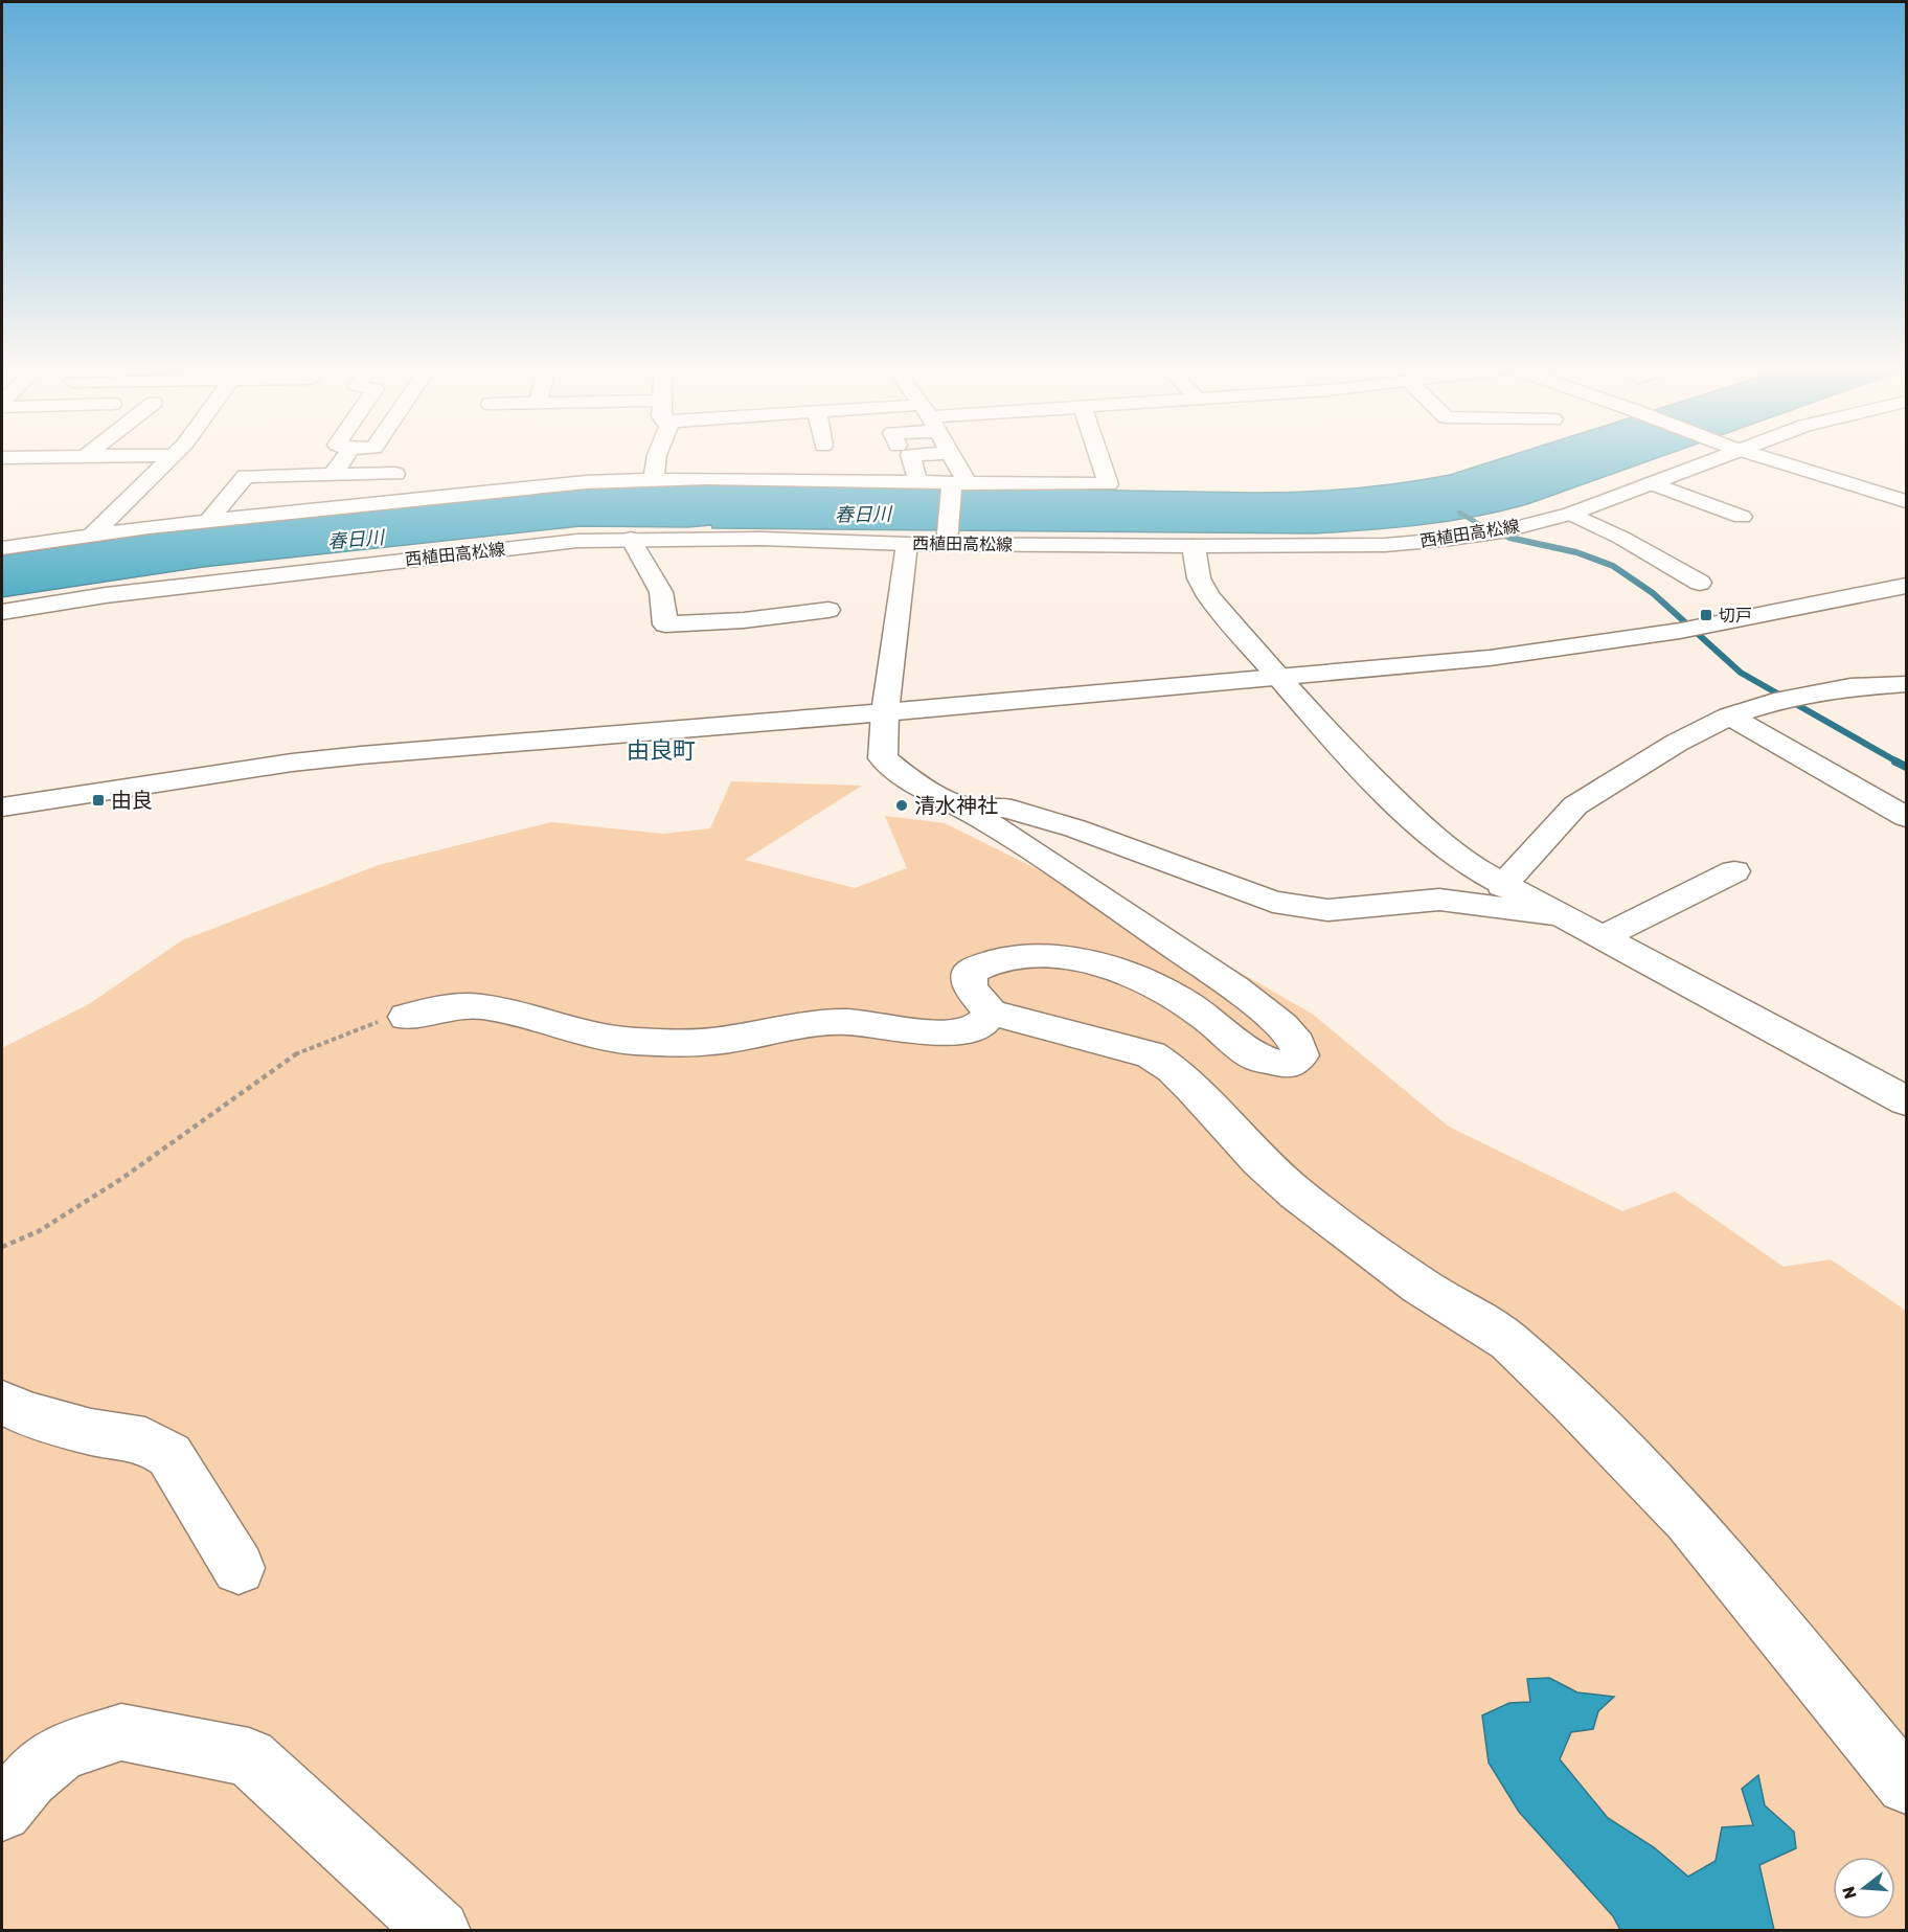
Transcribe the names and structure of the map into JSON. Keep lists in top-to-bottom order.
{
  "streets": {
    "street": ["西植田高松線"]
  },
  "districts": ["由良町"],
  "water": ["春日川"],
  "places": {
    "transit": ["切戸", "由良"],
    "other": ["清水神社"]
  },
  "north": "left"
}
